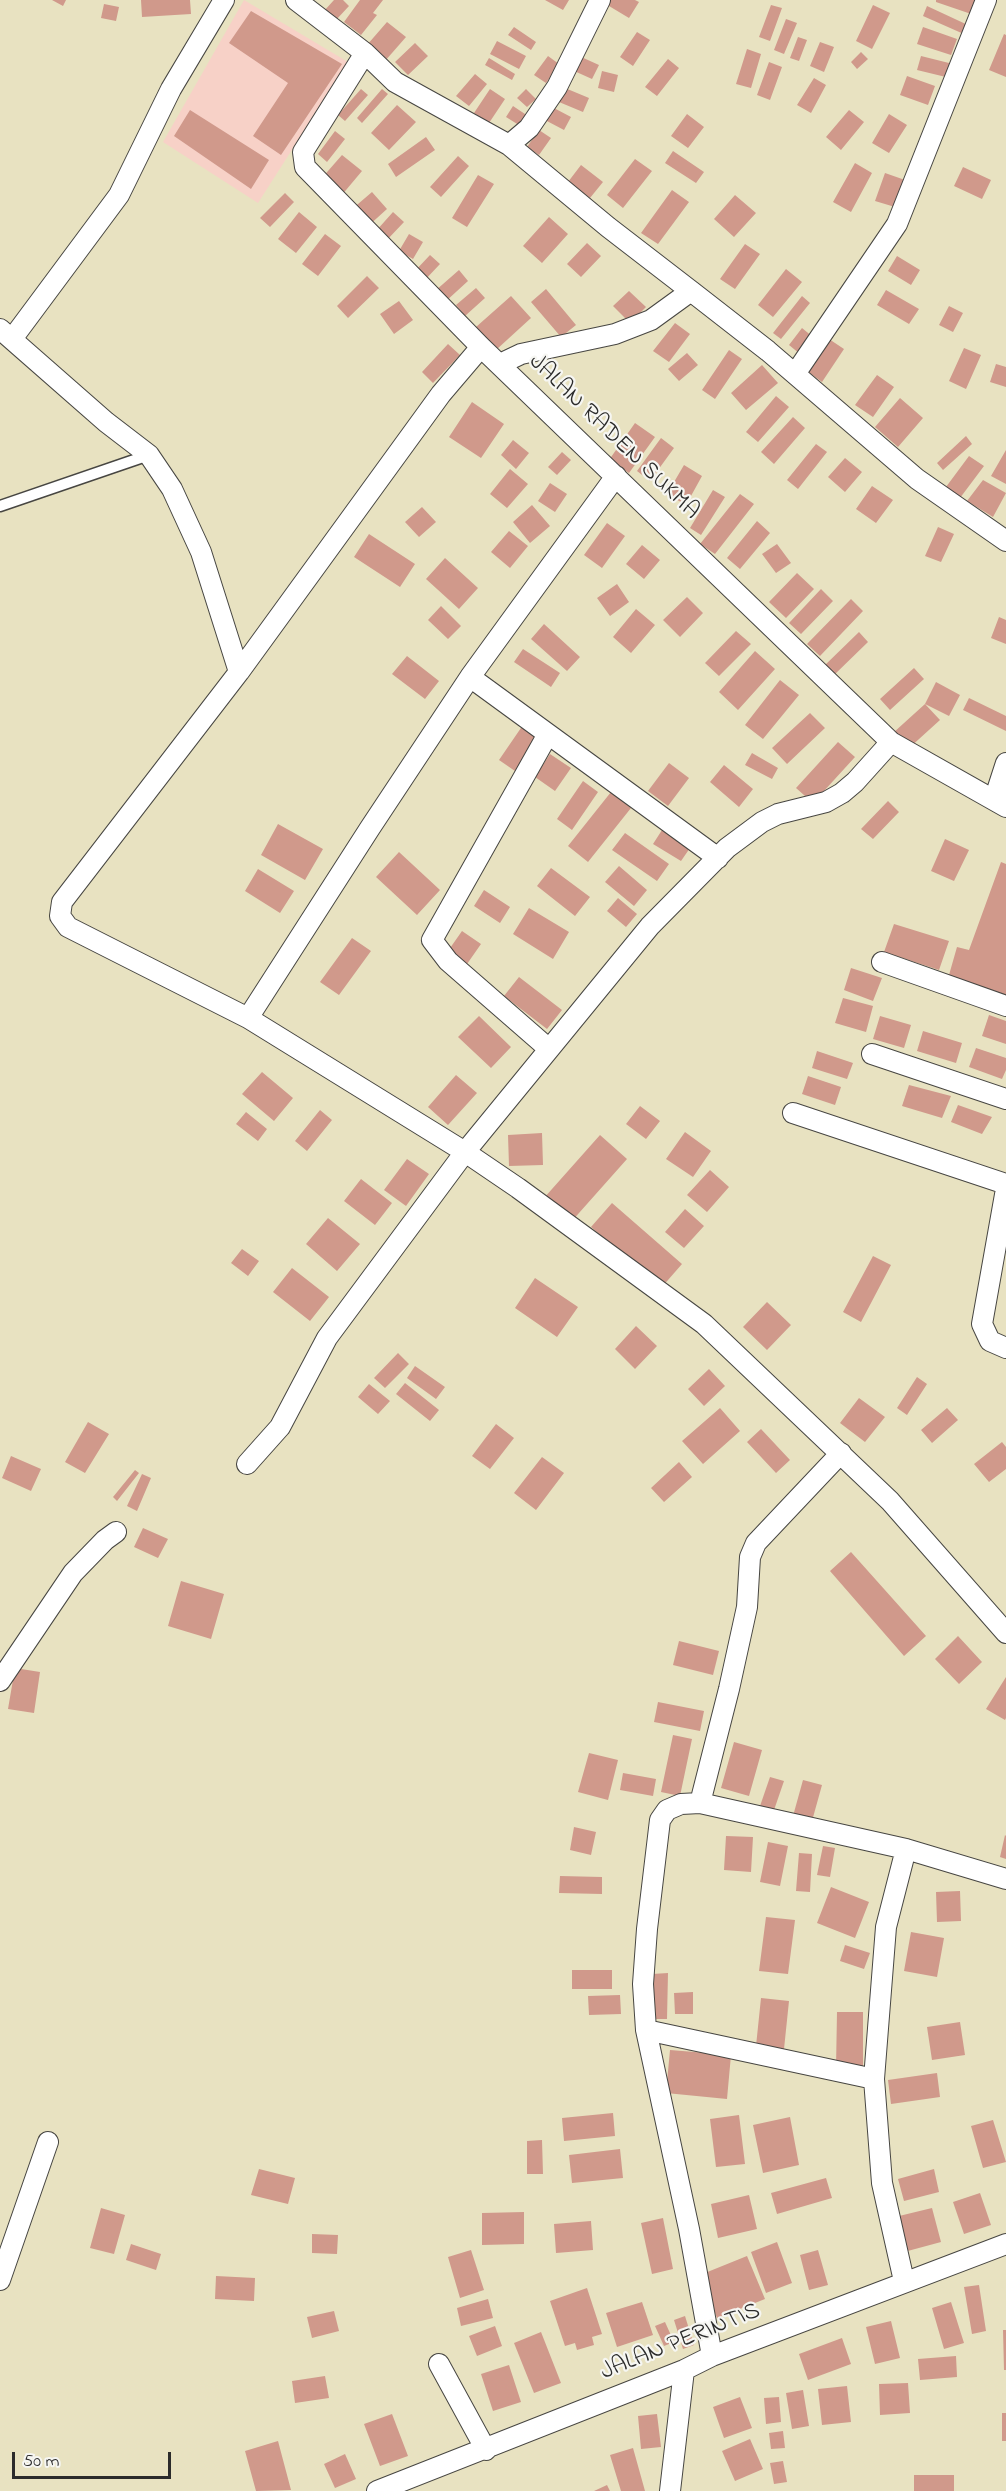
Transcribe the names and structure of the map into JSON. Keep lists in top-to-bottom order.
{
  "streets": {
    "street": ["JALAN RADEN SUKMA", "JALAN PERINTIS"]
  },
  "scale_bar": "50 m"
}
